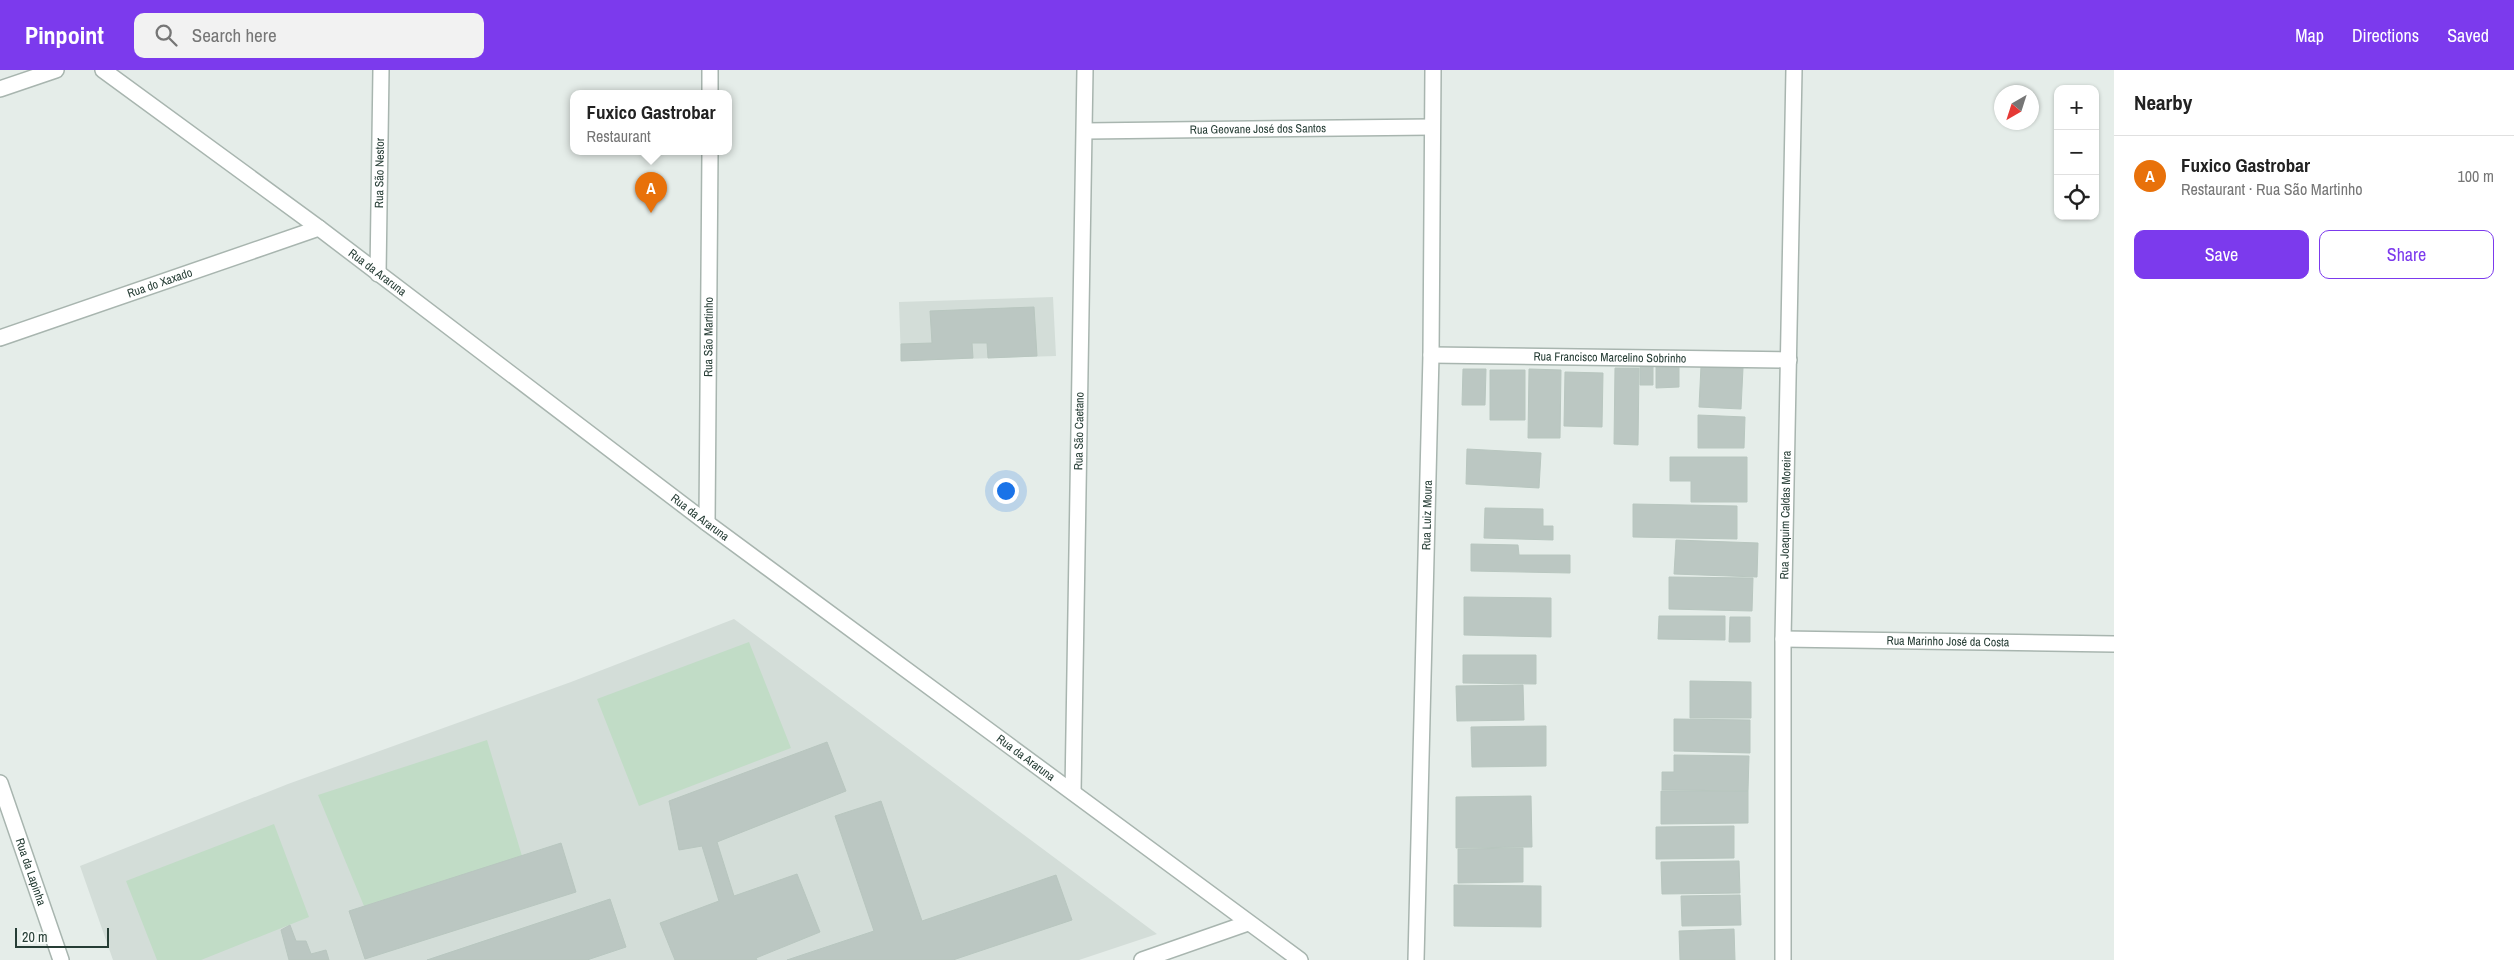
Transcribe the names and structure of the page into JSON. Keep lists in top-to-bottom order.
{
  "streets": {
    "street": [
      "Rua Geovane José dos Santos",
      "Rua São Nestor",
      "Rua da Araruna",
      "Rua do Xaxado",
      "Rua São Martinho",
      "Rua Francisco Marcelino Sobrinho",
      "Rua São Caetano",
      "Rua Luiz Moura",
      "Rua Joaquim Caldas Moreira",
      "Rua Marinho José da Costa",
      "Rua da Lapinha"
    ]
  },
  "crossings": [
    ["Rua Geovane José dos Santos", "Rua São Caetano"],
    ["Rua Geovane José dos Santos", "Rua Luiz Moura"],
    ["Rua São Nestor", "Rua da Araruna"],
    ["Rua da Araruna", "Rua do Xaxado"],
    ["Rua da Araruna", "Rua São Martinho"],
    ["Rua da Araruna", "Rua São Caetano"],
    ["Rua Francisco Marcelino Sobrinho", "Rua Luiz Moura"],
    ["Rua Francisco Marcelino Sobrinho", "Rua Joaquim Caldas Moreira"],
    ["Rua Joaquim Caldas Moreira", "Rua Marinho José da Costa"]
  ],
  "scale_bar": "20 m",
  "north": "bottom left",
  "page": {
    "header": "Pinpoint",
    "search": "Search here",
    "nav": ["Map", "Directions", "Saved"],
    "heading": "Nearby",
    "map_buttons": ["+", "−"],
    "popup": ["Fuxico Gastrobar", "Restaurant"],
    "list": [
      {
        "mark": "A",
        "name": "Fuxico Gastrobar",
        "note": "Restaurant · Rua São Martinho",
        "value": "100 m"
      }
    ],
    "pins": "A",
    "buttons": ["Save", "Share"],
    "scale": "20 m"
  }
}
